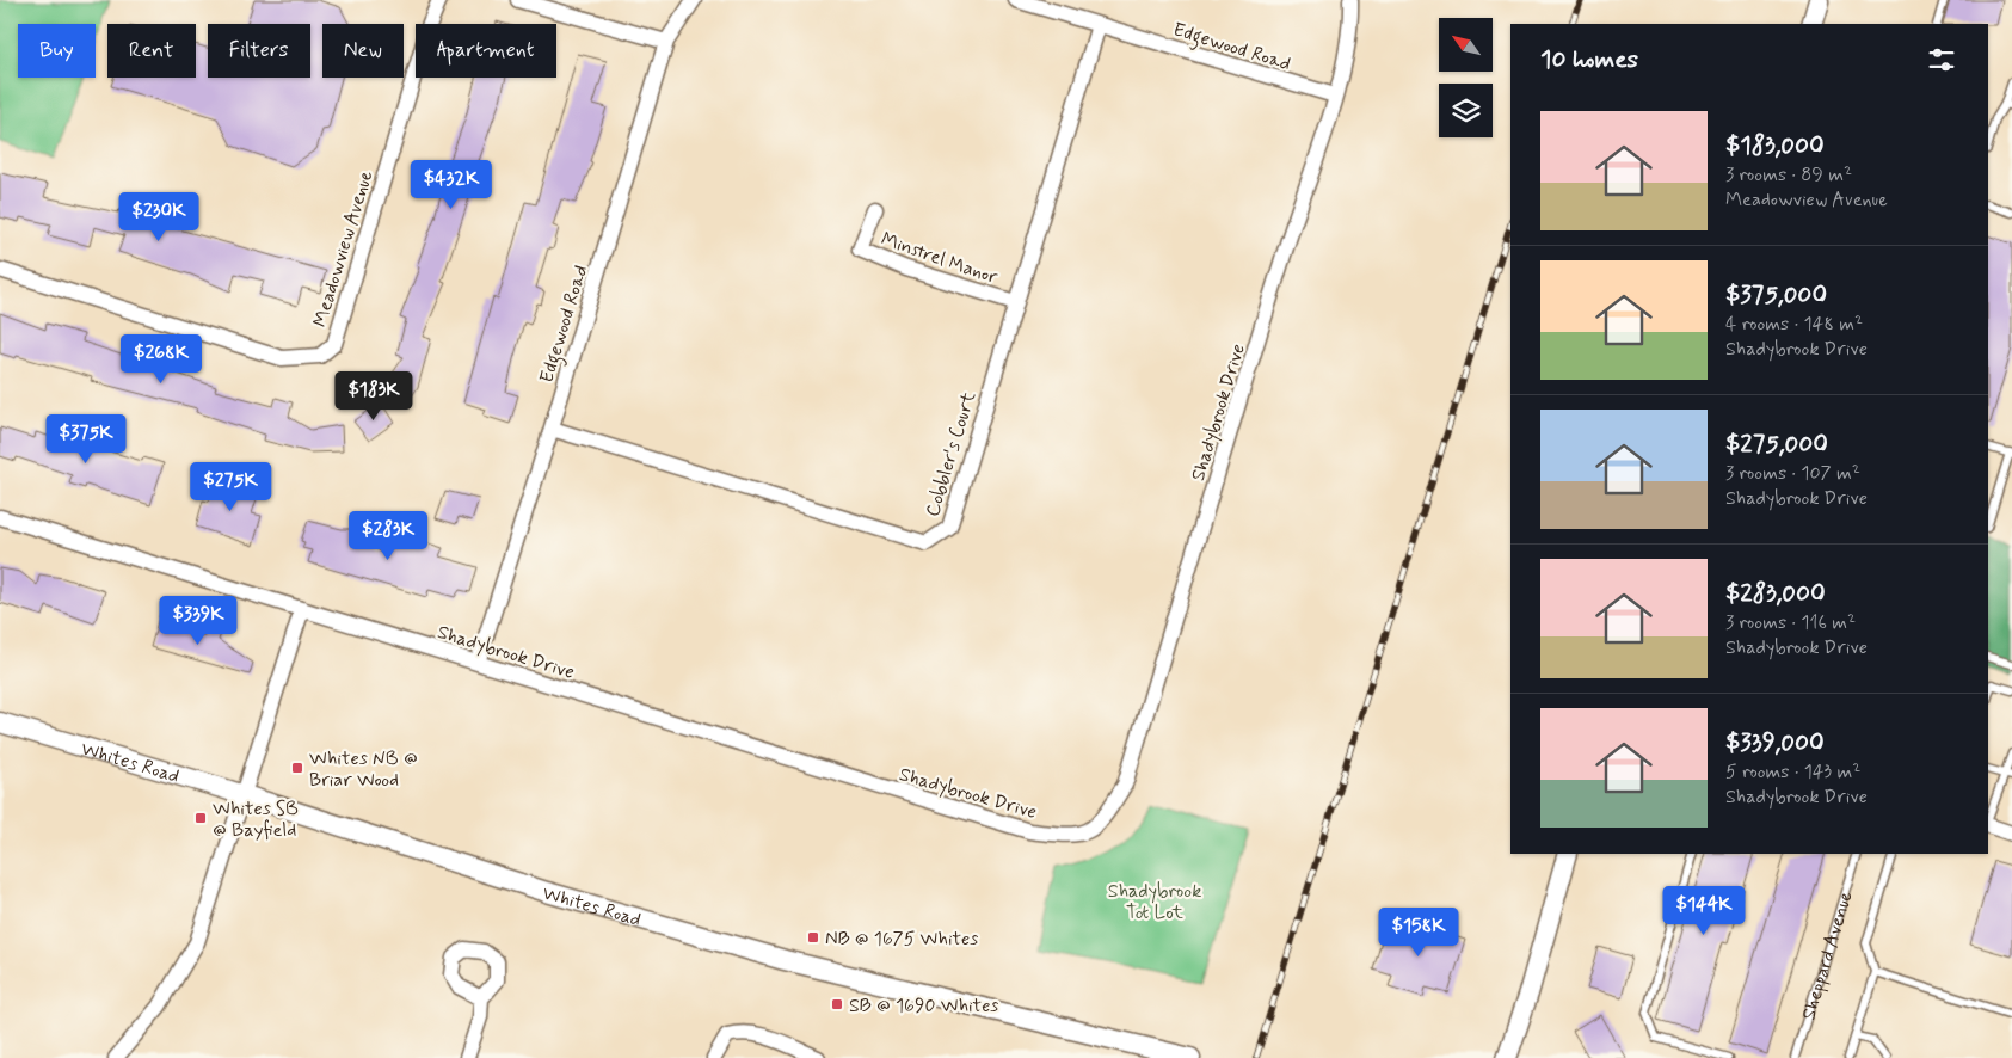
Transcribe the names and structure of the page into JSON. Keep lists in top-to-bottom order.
{
  "streets": {
    "main road": ["Whites Road"],
    "street": [
      "Edgewood Road",
      "Meadowview Avenue",
      "Minstrel Manor",
      "Shadybrook Drive",
      "Cobbler's Court"
    ],
    "lane": ["Sheppard Avenue"]
  },
  "crossings": [
    ["Edgewood Road", "Shadybrook Drive"],
    ["Edgewood Road", "Cobbler's Court"],
    ["Minstrel Manor", "Cobbler's Court"]
  ],
  "parks": ["Shadybrook Tot Lot"],
  "places": {
    "transit": [
      "Whites NB @ Briar Wood",
      "Whites SB @ Bayfield",
      "NB @ 1675 Whites",
      "SB @ 1690 Whites"
    ]
  },
  "north": "top left",
  "page": {
    "chip": [
      "Buy",
      "Rent",
      "Filters",
      "New",
      "Apartment"
    ],
    "heading": "10 homes",
    "list": [
      {
        "name": "$183,000",
        "note": "3 rooms · 89 m² · Meadowview Avenue"
      },
      {
        "name": "$375,000",
        "note": "4 rooms · 148 m² · Shadybrook Drive"
      },
      {
        "name": "$275,000",
        "note": "3 rooms · 107 m² · Shadybrook Drive"
      },
      {
        "name": "$283,000",
        "note": "3 rooms · 116 m² · Shadybrook Drive"
      },
      {
        "name": "$339,000",
        "note": "5 rooms · 143 m² · Shadybrook Drive"
      }
    ],
    "price": [
      "$432K",
      "$230K",
      "$268K",
      "$183K",
      "$375K",
      "$275K",
      "$283K",
      "$339K",
      "$144K",
      "$158K"
    ]
  }
}
